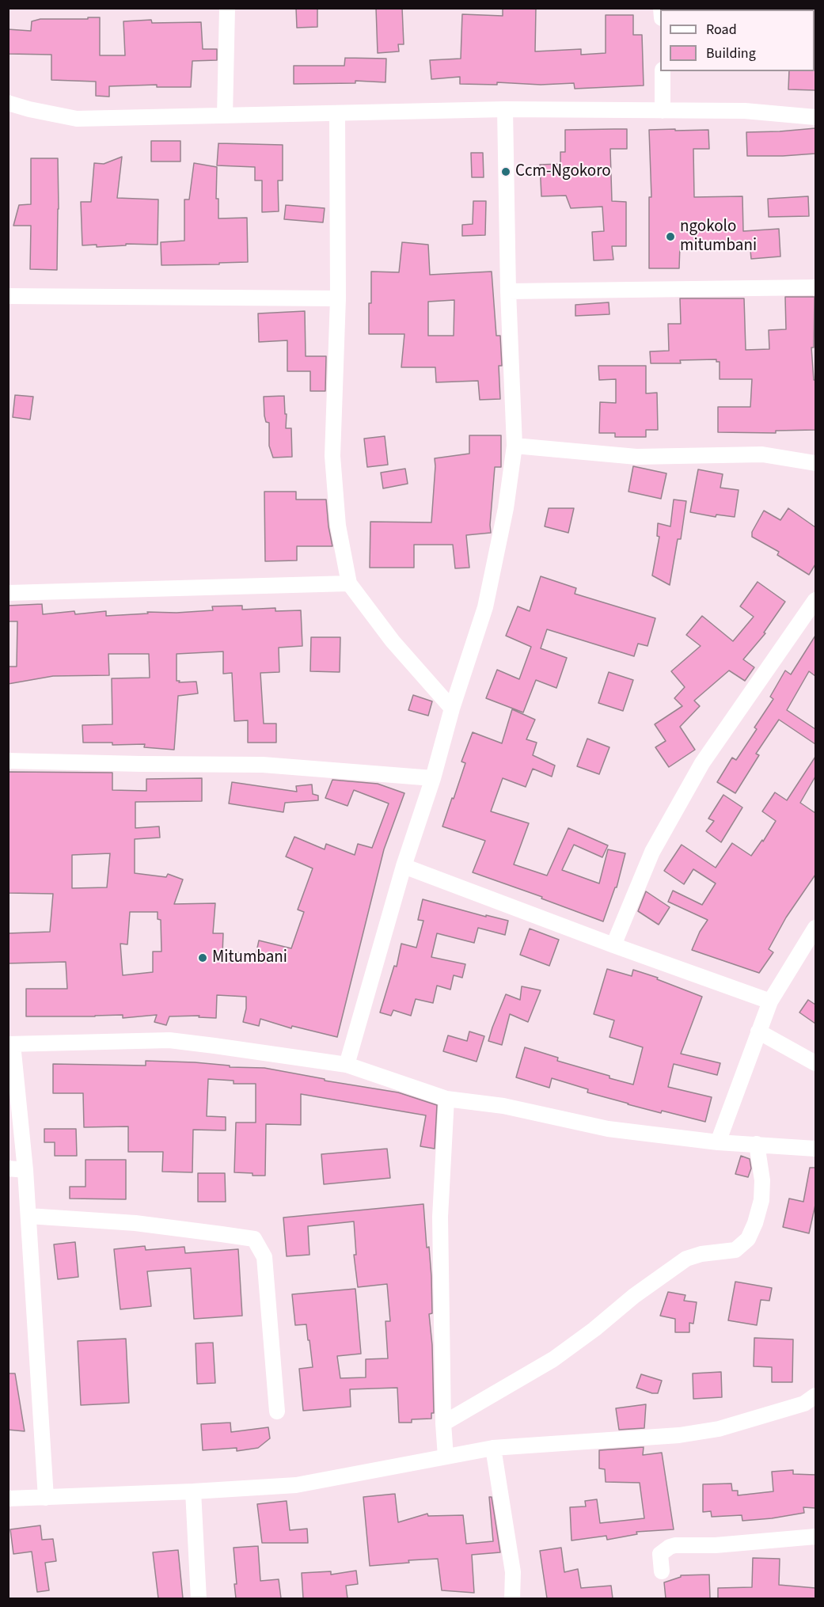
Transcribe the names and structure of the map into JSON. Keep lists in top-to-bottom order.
{
  "places": ["Ccm-Ngokoro", "ngokolo mitumbani", "Mitumbani"],
  "legend": ["Road", "Building"]
}
